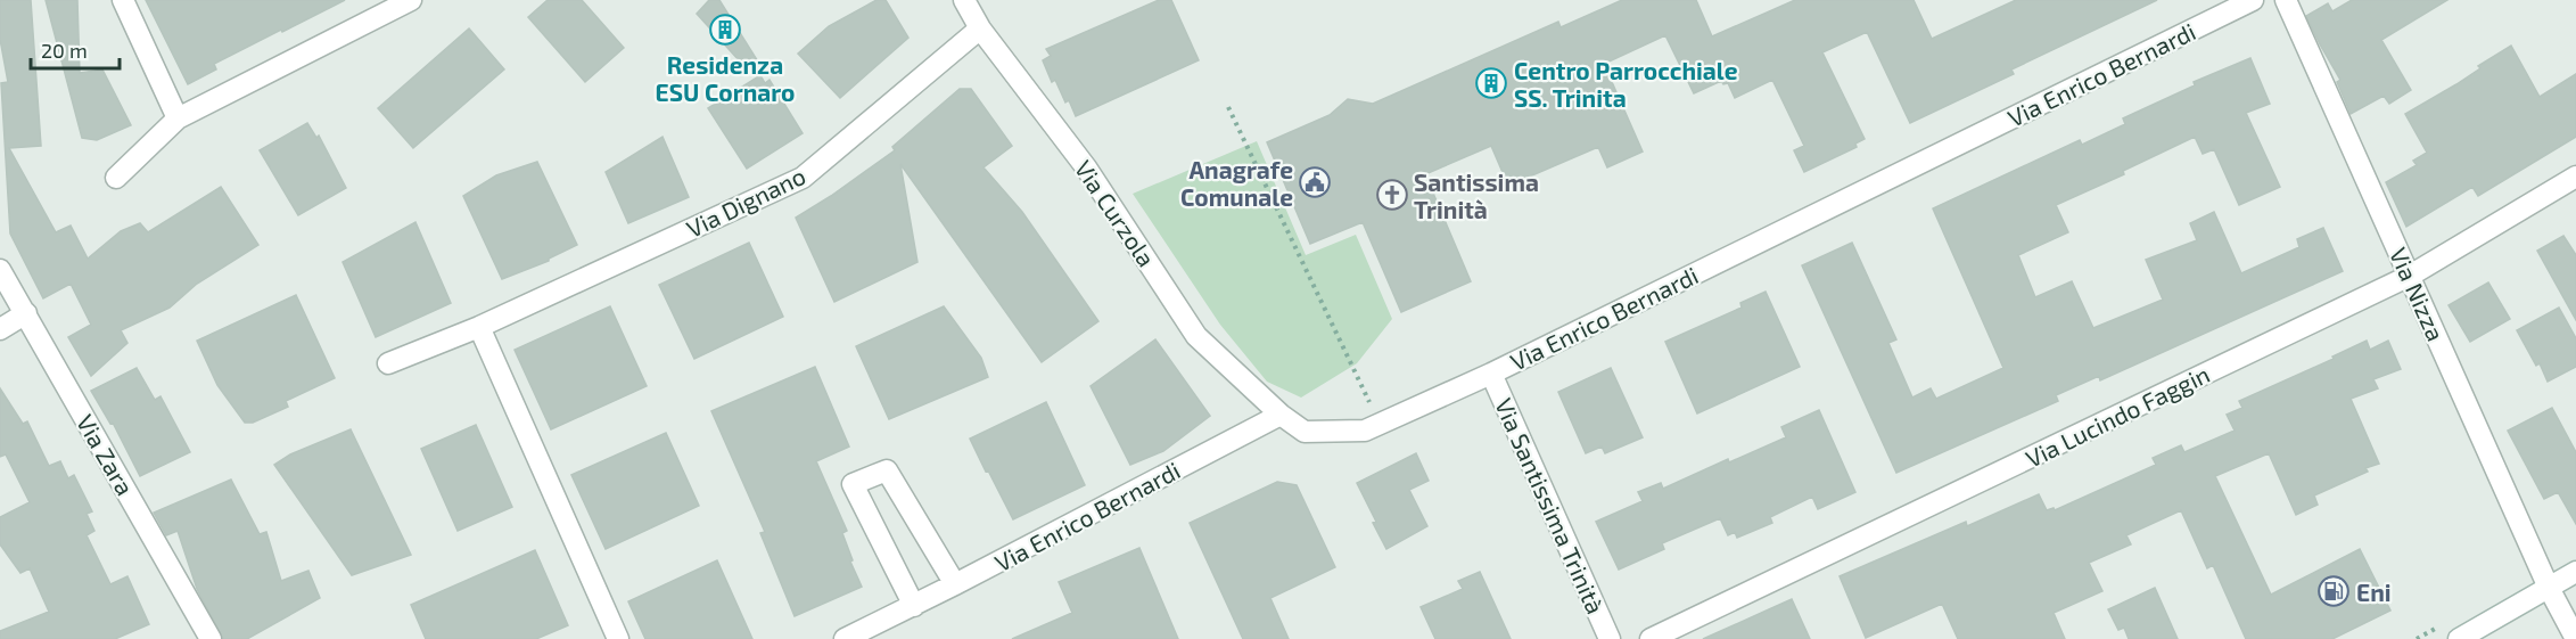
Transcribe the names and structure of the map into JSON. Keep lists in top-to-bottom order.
{
  "streets": {
    "street": [
      "Via Enrico Bernardi",
      "Via Dignano",
      "Via Curzola",
      "Via Nizza",
      "Via Lucindo Faggin",
      "Via Zara",
      "Via Santissima Trinità"
    ]
  },
  "crossings": [
    ["Via Enrico Bernardi", "Via Curzola"],
    ["Via Enrico Bernardi", "Via Santissima Trinità"],
    ["Via Dignano", "Via Curzola"],
    ["Via Nizza", "Via Lucindo Faggin"]
  ],
  "places": {
    "building": ["Residenza ESU Cornaro", "Centro Parrocchiale SS. Trinita"],
    "public building": ["Anagrafe Comunale"],
    "church": ["Santissima Trinità"],
    "fuel station": ["Eni"]
  },
  "scale_bar": "20 m"
}
